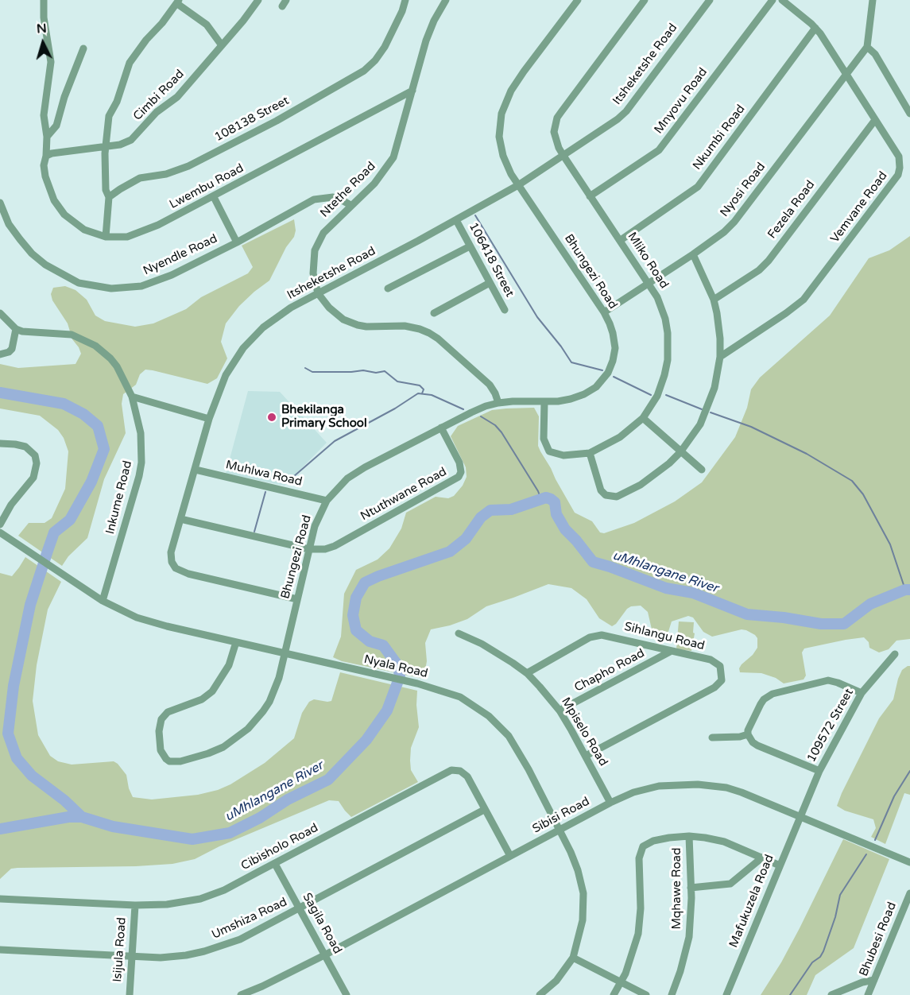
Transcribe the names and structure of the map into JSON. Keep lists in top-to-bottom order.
{
  "streets": {
    "street": [
      "Itsheketshe Road",
      "Cimbi Road",
      "Mnyovu Road",
      "108138 Street",
      "Nkumbi Road",
      "Lwembu Road",
      "Ntethe Road",
      "Nyosi Road",
      "Vemvane Road",
      "Fezela Road",
      "Nyendle Road",
      "106418 Street",
      "Mliko Road",
      "Bhungezi Road",
      "Muhlwa Road",
      "Ntuthwane Road",
      "Inkume Road",
      "Sihlangu Road",
      "Nyala Road",
      "Chapho Road",
      "109572 Street",
      "Mpiselo Road",
      "Sibisi Road",
      "Cibisholo Road",
      "Mqhawe Road",
      "Mafukuzela Road",
      "Umshiza Road",
      "Sagila Road",
      "Bhubesi Road",
      "Isijula Road"
    ]
  },
  "crossings": [
    ["Itsheketshe Road", "Ntethe Road"],
    ["Itsheketshe Road", "106418 Street"],
    ["Itsheketshe Road", "Mliko Road"],
    ["Itsheketshe Road", "Bhungezi Road"],
    ["Itsheketshe Road", "Muhlwa Road"],
    ["Cimbi Road", "Lwembu Road"],
    ["Mnyovu Road", "Mliko Road"],
    ["Nkumbi Road", "Vemvane Road"],
    ["Nkumbi Road", "Mliko Road"],
    ["Lwembu Road", "Ntethe Road"],
    ["Lwembu Road", "Nyendle Road"],
    ["Ntethe Road", "Nyendle Road"],
    ["Ntethe Road", "Bhungezi Road"],
    ["Nyosi Road", "Vemvane Road"],
    ["Nyosi Road", "Mliko Road"],
    ["Nyosi Road", "Bhungezi Road"],
    ["Vemvane Road", "Fezela Road"],
    ["Mliko Road", "Bhungezi Road"],
    ["Bhungezi Road", "Muhlwa Road"],
    ["Bhungezi Road", "Ntuthwane Road"],
    ["Bhungezi Road", "Nyala Road"],
    ["Inkume Road", "Nyala Road"],
    ["Sihlangu Road", "Chapho Road"],
    ["Sihlangu Road", "Mpiselo Road"],
    ["Nyala Road", "Sibisi Road"],
    ["Chapho Road", "Mpiselo Road"],
    ["109572 Street", "Sibisi Road"],
    ["109572 Street", "Mafukuzela Road"],
    ["Mpiselo Road", "Sibisi Road"],
    ["Sibisi Road", "Cibisholo Road"],
    ["Sibisi Road", "Mafukuzela Road"],
    ["Sibisi Road", "Sagila Road"],
    ["Cibisholo Road", "Umshiza Road"],
    ["Cibisholo Road", "Sagila Road"],
    ["Cibisholo Road", "Isijula Road"],
    ["Umshiza Road", "Sagila Road"],
    ["Umshiza Road", "Isijula Road"]
  ],
  "water": ["uMhlangane River"],
  "places": ["Bhekilanga Primary School"],
  "north": "top"
}
